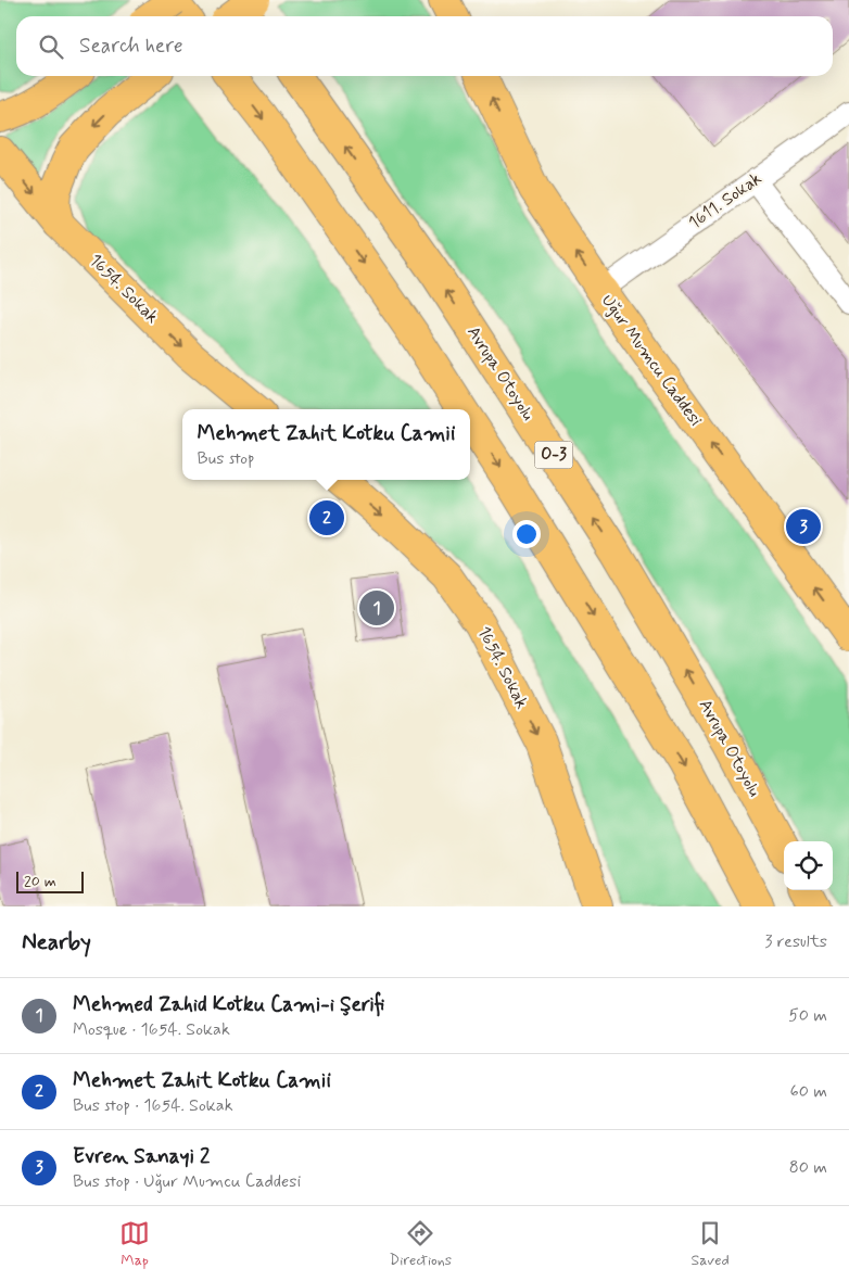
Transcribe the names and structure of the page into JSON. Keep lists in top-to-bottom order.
{
  "streets": {
    "main road": [
      "1654. Sokak",
      "Uğur Mumcu Caddesi",
      "Avrupa Otoyolu",
      "O-3"
    ],
    "street": ["1611. Sokak"]
  },
  "crossings": [
    ["1611. Sokak", "Uğur Mumcu Caddesi"]
  ],
  "scale_bar": "20 m",
  "page": {
    "search": "Search here",
    "popup": ["Mehmet Zahit Kotku Camii", "Bus stop"],
    "pins": ["2", "3", "1"],
    "scale": "20 m",
    "heading": ["Nearby", "3 results"],
    "list": [
      {
        "mark": "1",
        "name": "Mehmed Zahid Kotku Cami-i Şerifi",
        "note": "Mosque · 1654. Sokak",
        "value": "50 m"
      },
      {
        "mark": "2",
        "name": "Mehmet Zahit Kotku Camii",
        "note": "Bus stop · 1654. Sokak",
        "value": "60 m"
      },
      {
        "mark": "3",
        "name": "Evren Sanayi 2",
        "note": "Bus stop · Uğur Mumcu Caddesi",
        "value": "80 m"
      }
    ],
    "nav": ["Map", "Directions", "Saved"]
  }
}
